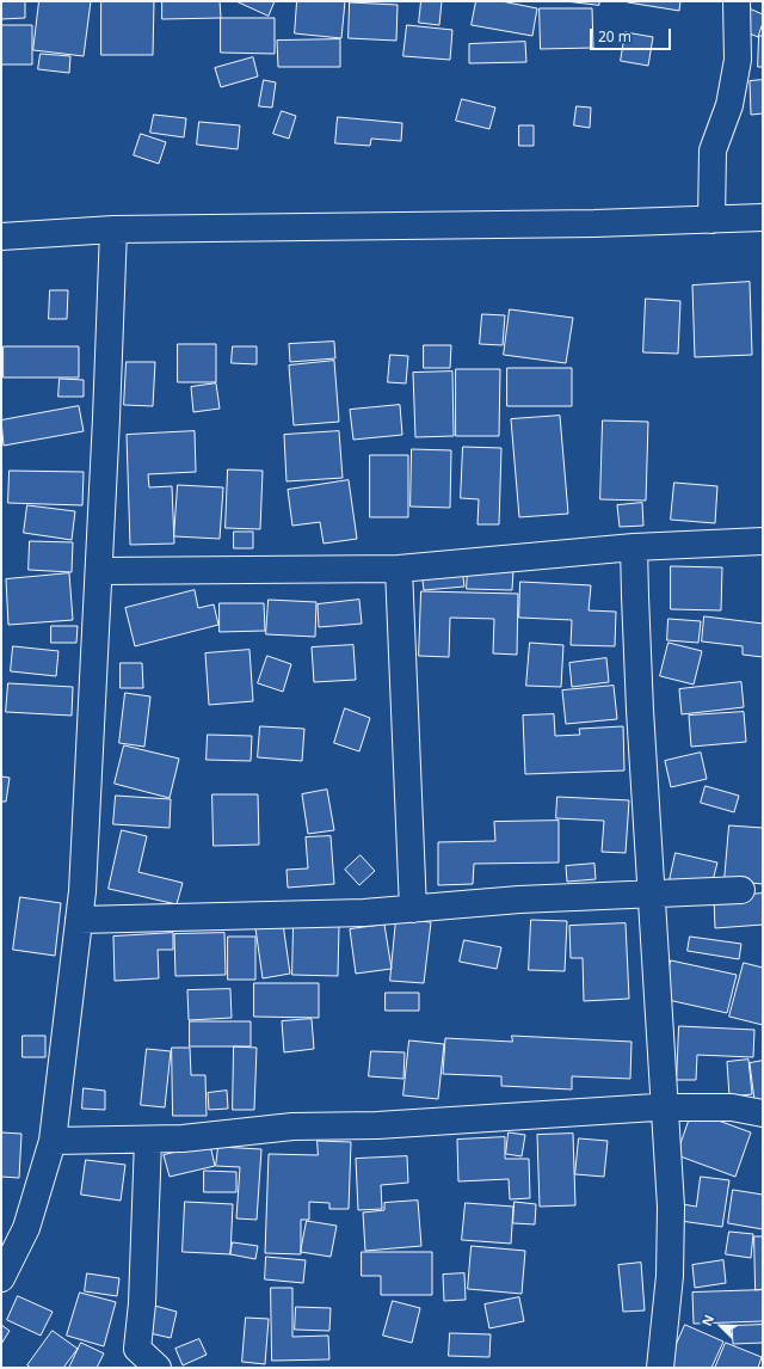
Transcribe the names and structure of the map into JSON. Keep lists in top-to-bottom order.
{
  "scale_bar": "20 m",
  "north": "top left"
}
